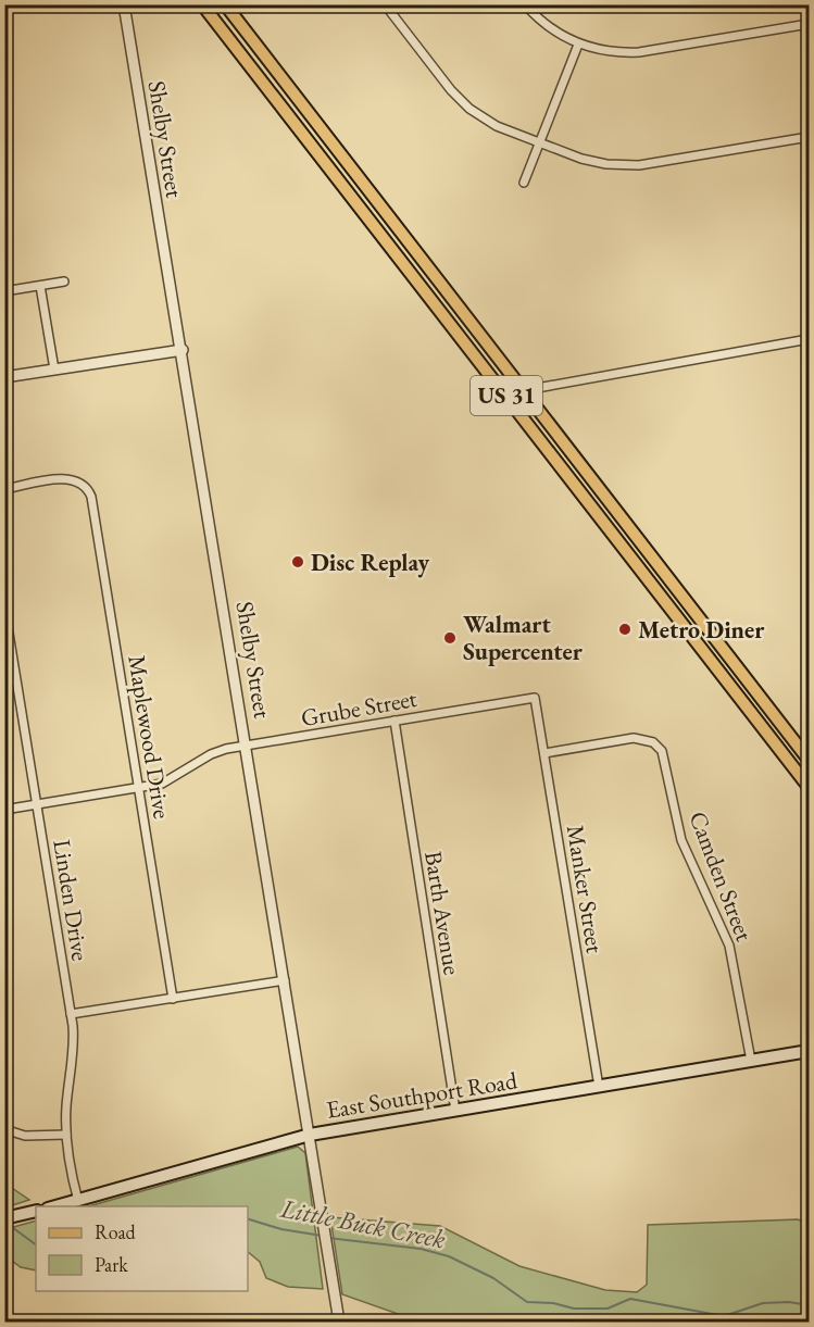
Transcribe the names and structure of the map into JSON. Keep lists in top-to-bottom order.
{
  "streets": {
    "main road": ["US 31", "East Southport Road"],
    "street": [
      "Shelby Street",
      "Grube Street",
      "Maplewood Drive",
      "Camden Street",
      "Manker Street",
      "Linden Drive",
      "Barth Avenue"
    ]
  },
  "crossings": [
    ["Shelby Street", "Grube Street"],
    ["Shelby Street", "East Southport Road"],
    ["Grube Street", "Maplewood Drive"],
    ["Grube Street", "Manker Street"],
    ["Grube Street", "Linden Drive"],
    ["Grube Street", "Barth Avenue"],
    ["Camden Street", "Manker Street"],
    ["Camden Street", "East Southport Road"],
    ["Manker Street", "East Southport Road"],
    ["Linden Drive", "East Southport Road"],
    ["Barth Avenue", "East Southport Road"]
  ],
  "water": ["Little Buck Creek"],
  "places": ["Disc Replay", "Metro Diner", "Walmart Supercenter"],
  "legend": ["Road", "Park"]
}
